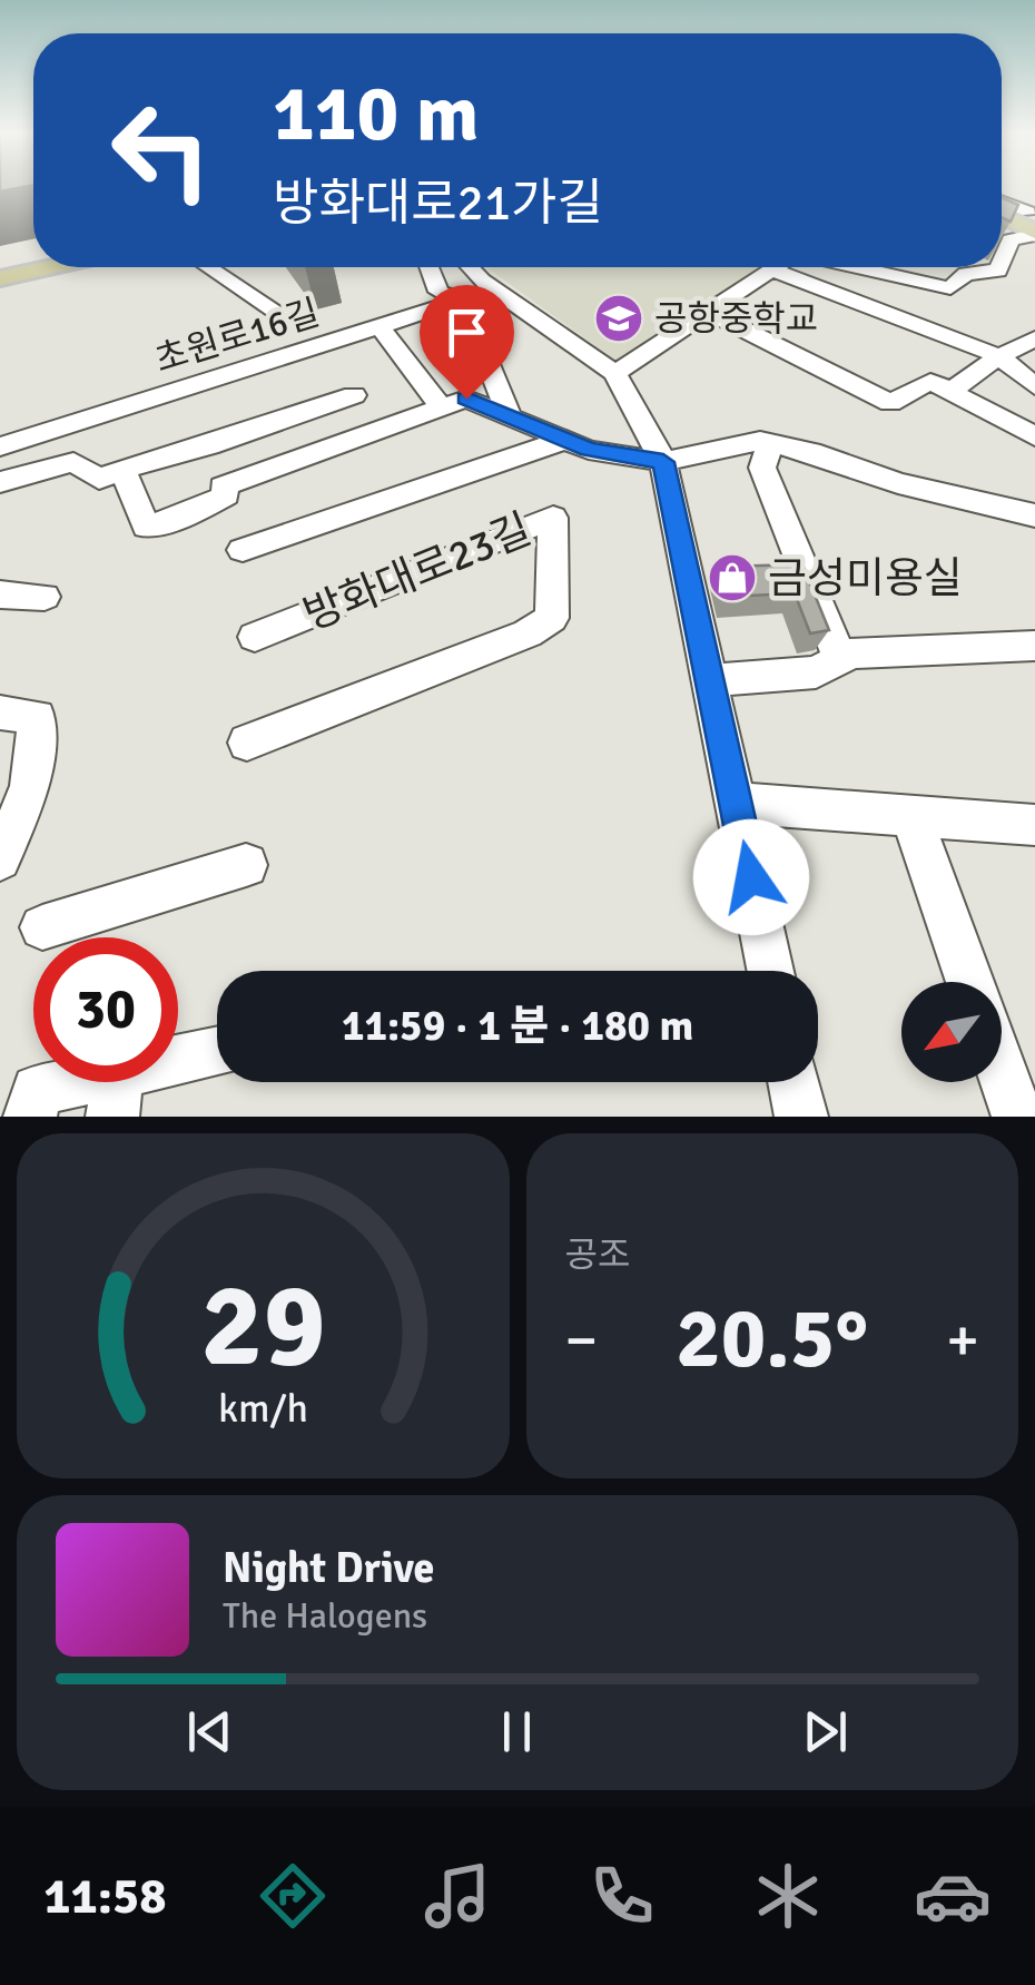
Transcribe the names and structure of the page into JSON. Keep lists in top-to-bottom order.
{
  "streets": {
    "street": ["초원로16길", "방화대로23길"]
  },
  "places": {
    "school or university": ["공항중학교"],
    "shop": ["금성미용실"]
  },
  "north": "bottom left",
  "page": {
    "turn": ["110 m", "방화대로21가길"],
    "limit": "30",
    "trip": "11:59 · 1 분 · 180 m",
    "tile": "공조",
    "heat": ["−", "20.5°", "+"],
    "song": ["Night Drive", "The Halogens"],
    "tabs": "11:58",
    "gauge": ["29", "km/h"]
  }
}
